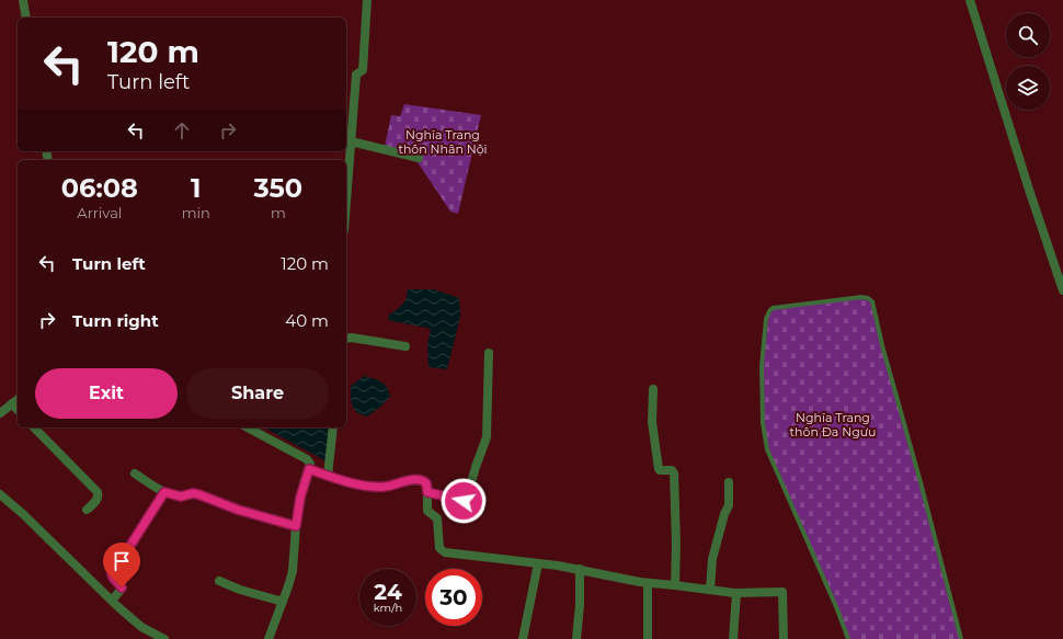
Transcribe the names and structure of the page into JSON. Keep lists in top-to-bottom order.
{
  "parks": ["Nghĩa Trang thôn Nhân Nội", "Nghĩa Trang thôn Đa Ngưu"],
  "page": {
    "turn": ["120 m", "Turn left"],
    "eta": [
      "06:08",
      "Arrival",
      "1",
      "min",
      "350",
      "m"
    ],
    "list": [
      {
        "name": "Turn left",
        "value": "120 m"
      },
      {
        "name": "Turn right",
        "value": "40 m"
      }
    ],
    "buttons": ["Exit", "Share"],
    "speed": "24 km/h",
    "limit": "30"
  }
}
